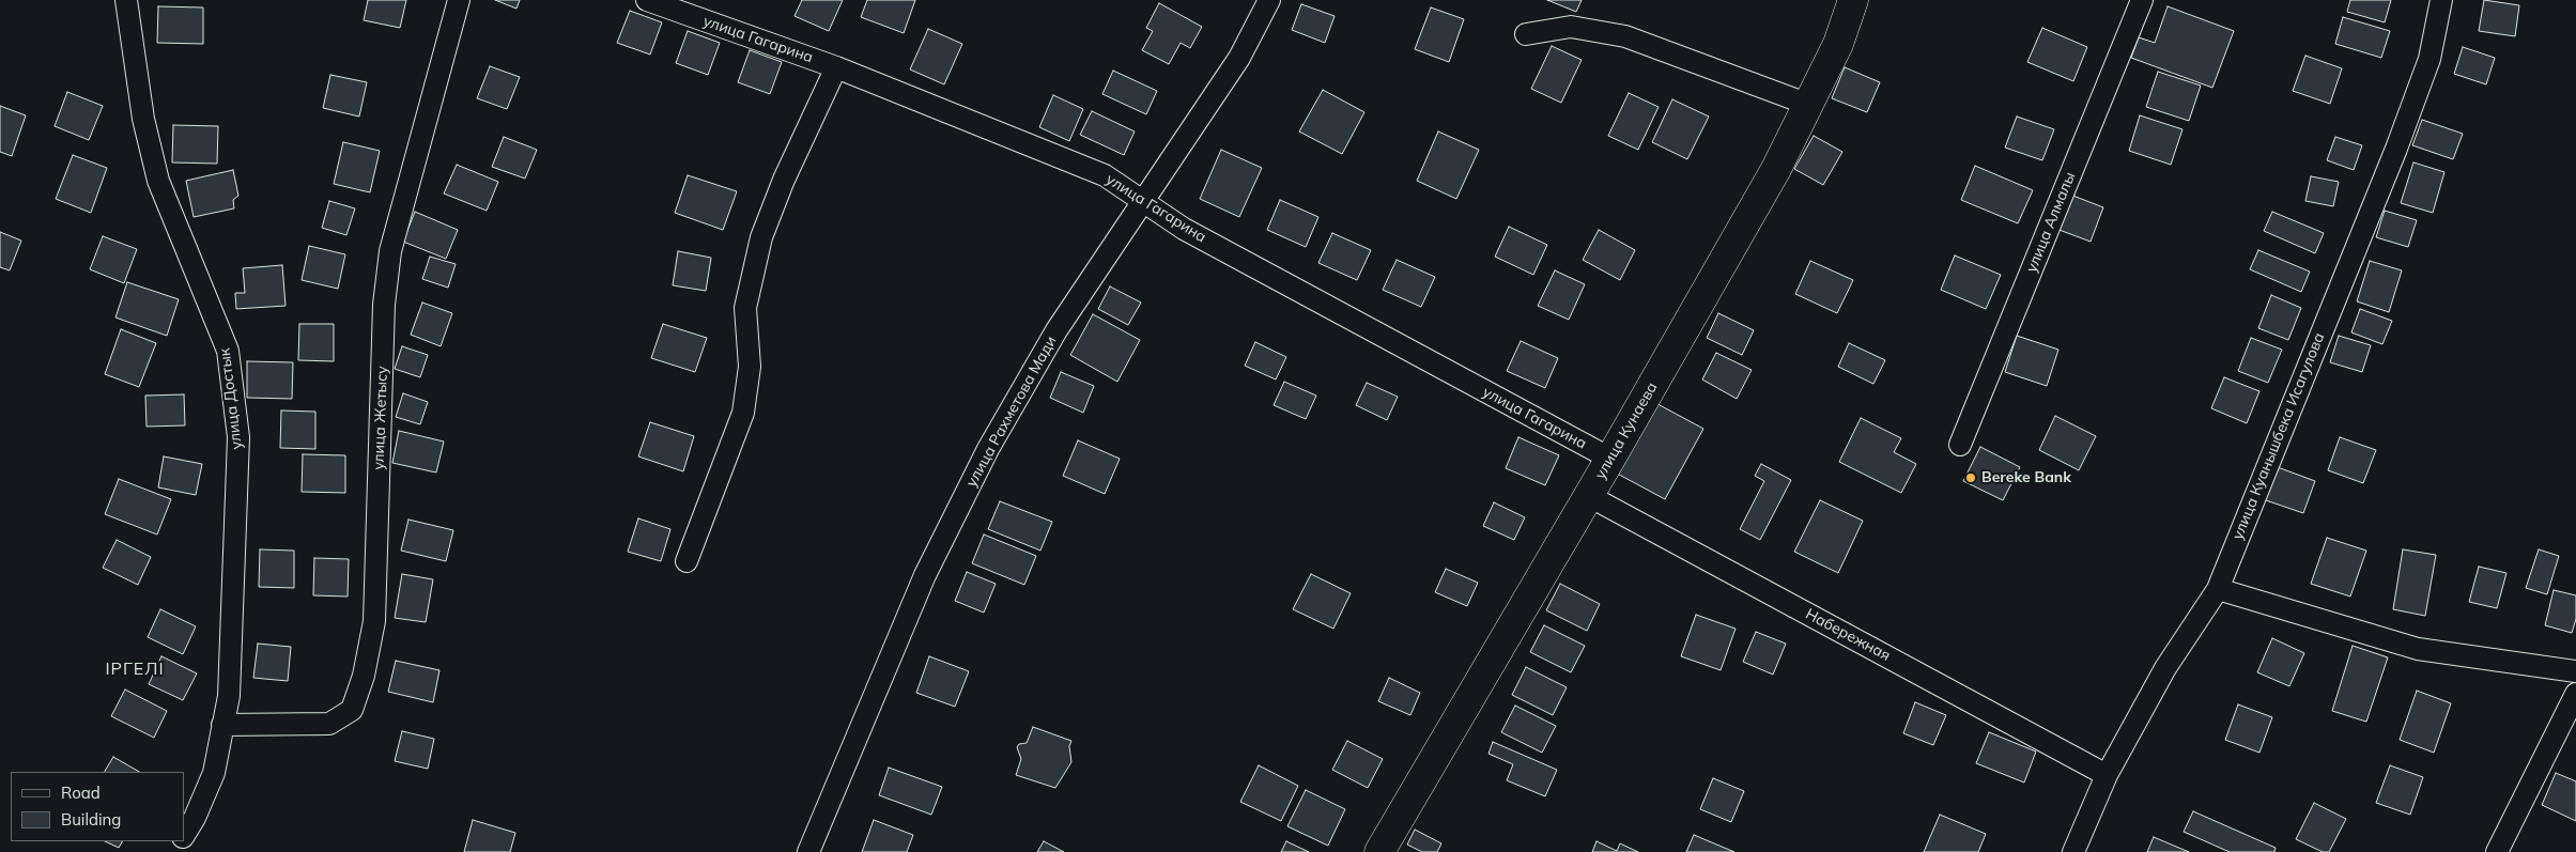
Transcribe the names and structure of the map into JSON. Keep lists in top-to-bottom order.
{
  "streets": {
    "main road": ["улица Кунаева"],
    "street": [
      "улица Гагарина",
      "улица Алмалы",
      "улица Достык",
      "улица Рахметова Мади",
      "улица Жетысу",
      "улица Куанышбека Исагулова",
      "Набережная"
    ]
  },
  "crossings": [
    ["улица Гагарина", "улица Рахметова Мади"],
    ["улица Гагарина", "улица Кунаева"],
    ["улица Достык", "улица Жетысу"],
    ["улица Кунаева", "Набережная"],
    ["улица Куанышбека Исагулова", "Набережная"]
  ],
  "districts": ["ІРГЕЛІ"],
  "places": ["Bereke Bank"],
  "legend": ["Road", "Building"]
}
